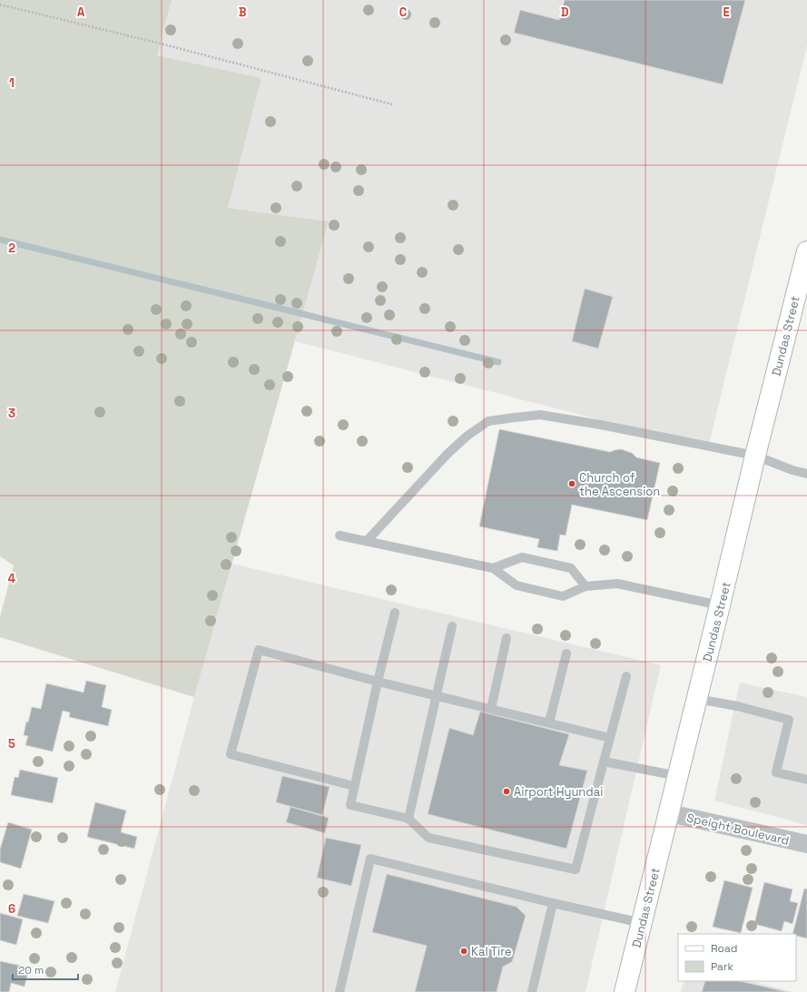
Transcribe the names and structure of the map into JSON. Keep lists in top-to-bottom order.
{
  "streets": {
    "main road": ["Dundas Street"],
    "street": ["Speight Boulevard"]
  },
  "crossings": [
    ["Dundas Street", "Speight Boulevard"]
  ],
  "places": ["Church of the Ascension", "Airport Hyundai", "Kal Tire"],
  "legend": ["Road", "Park"],
  "scale_bar": "20 m",
  "grid": {
    "columns": [
      "A",
      "B",
      "C",
      "D",
      "E"
    ],
    "rows": [
      "1",
      "2",
      "3",
      "4",
      "5",
      "6"
    ]
  }
}
